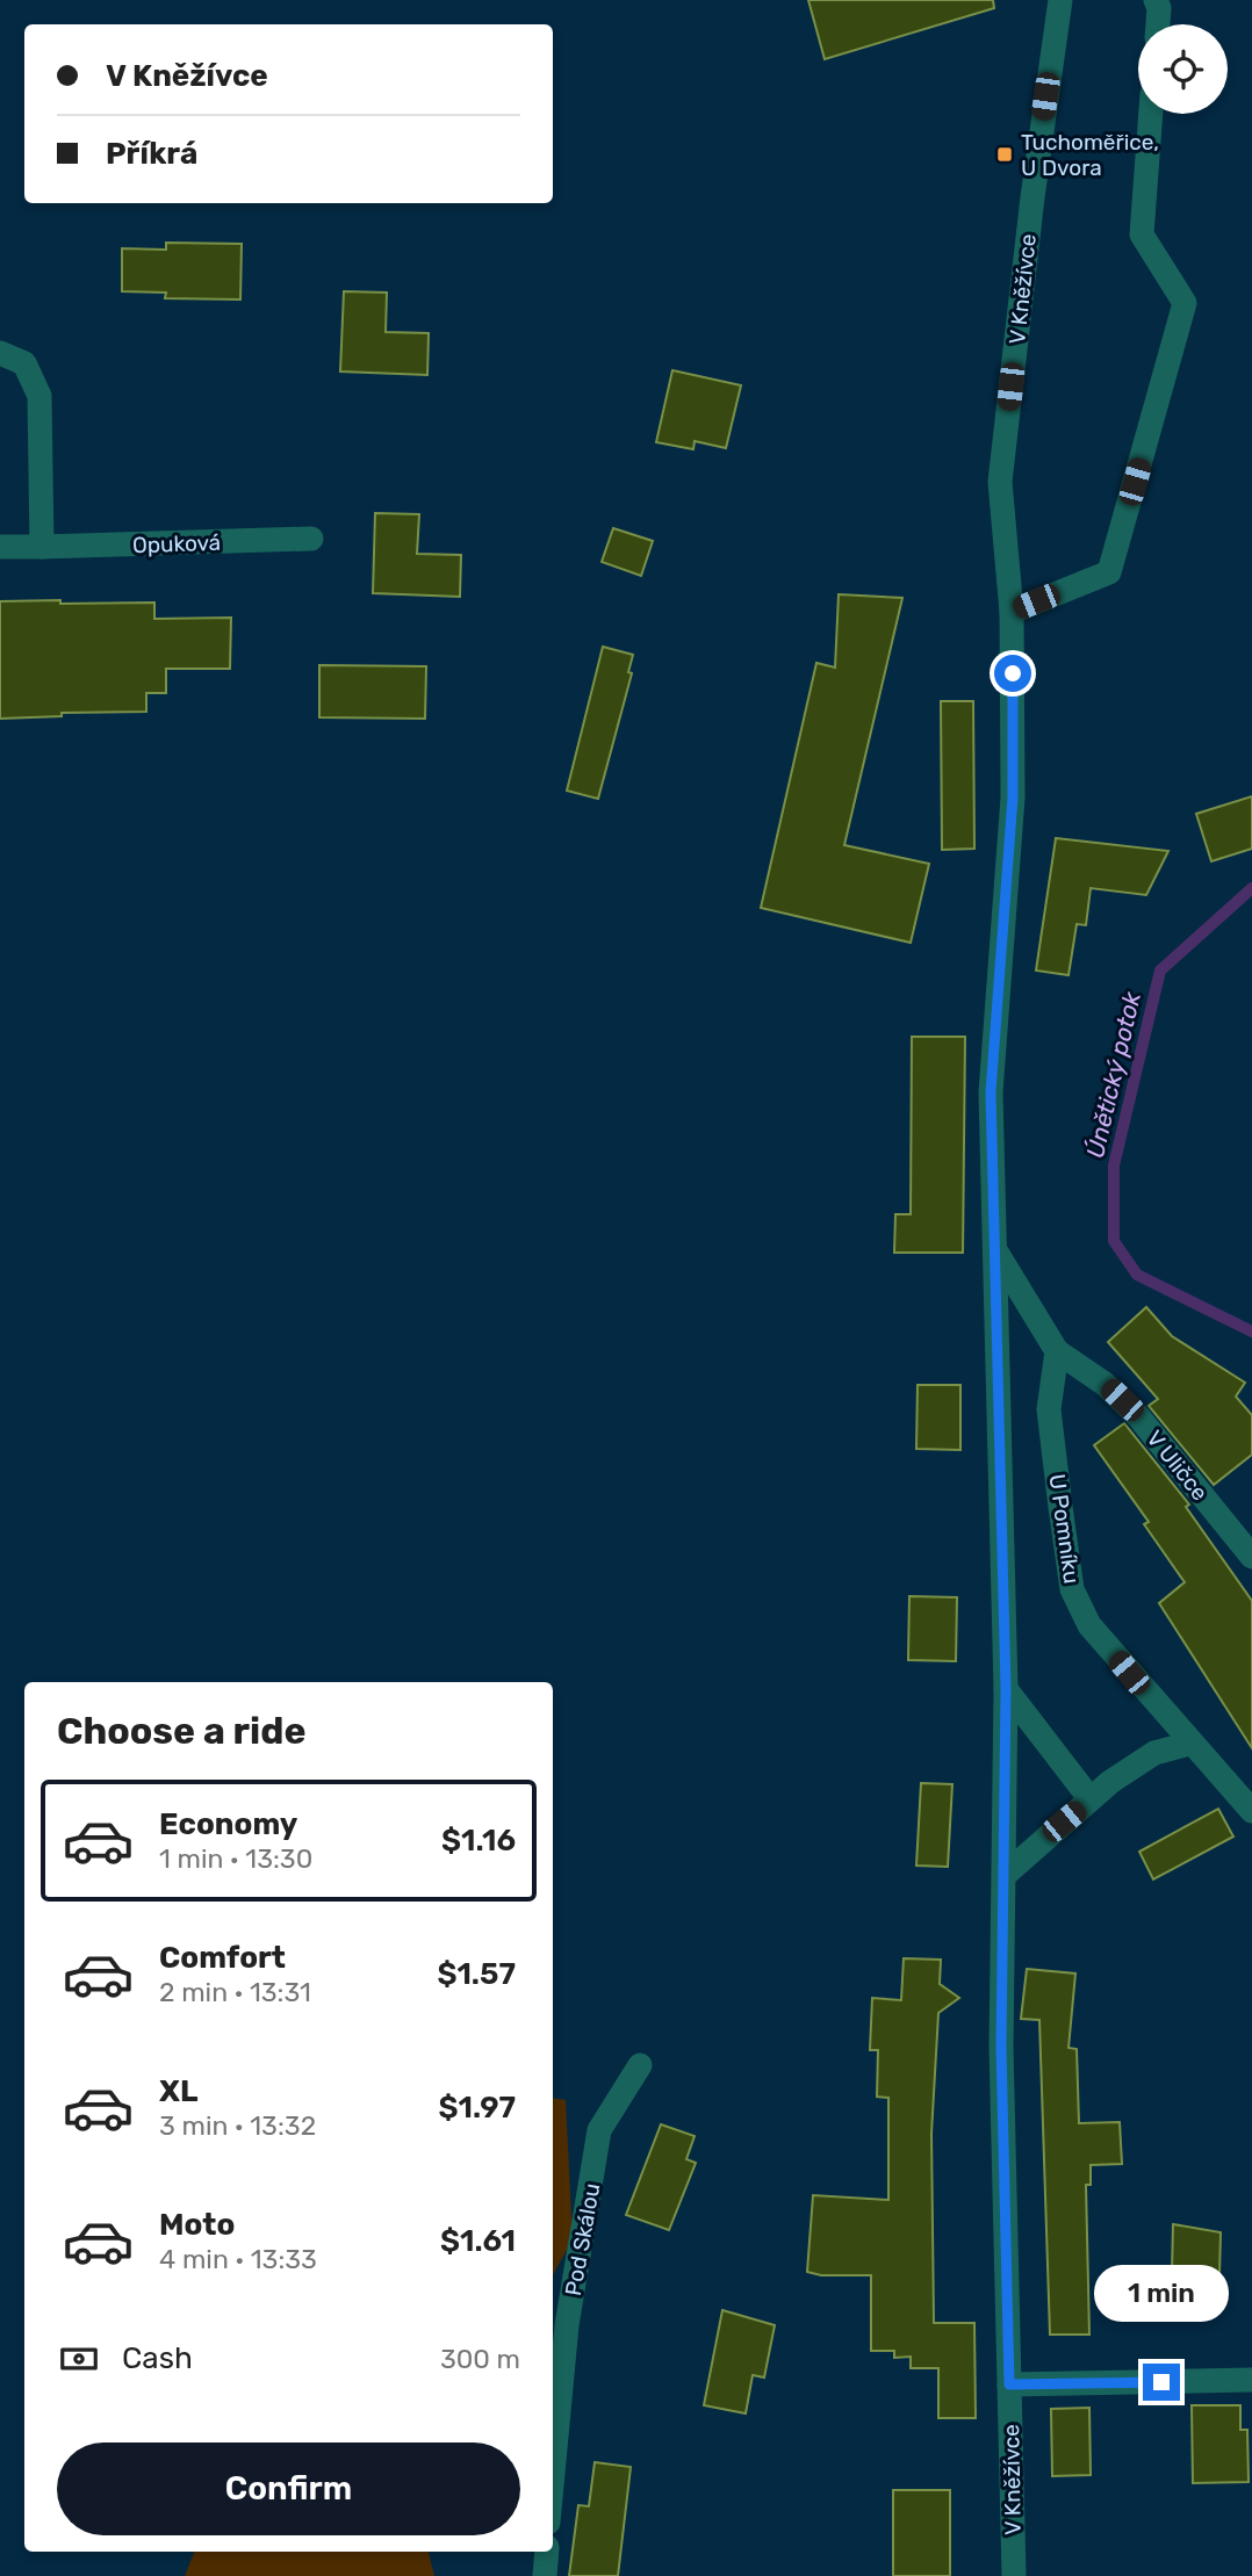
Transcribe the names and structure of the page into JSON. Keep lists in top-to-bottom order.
{
  "streets": {
    "street": [
      "V Kněžívce",
      "Opuková",
      "V Uličce",
      "U Pomníku",
      "Pod Skálou"
    ]
  },
  "crossings": [
    ["V Uličce", "U Pomníku"]
  ],
  "water": ["Únětický potok"],
  "places": {
    "transit": ["Tuchoměřice, U Dvora"]
  },
  "page": {
    "banner": ["V Kněžívce", "Příkrá"],
    "heading": "Choose a ride",
    "list": [
      {
        "name": "Economy",
        "note": "1 min · 13:30",
        "value": "$1.16"
      },
      {
        "name": "Comfort",
        "note": "2 min · 13:31",
        "value": "$1.57"
      },
      {
        "name": "XL",
        "note": "3 min · 13:32",
        "value": "$1.97"
      },
      {
        "name": "Moto",
        "note": "4 min · 13:33",
        "value": "$1.61"
      }
    ],
    "bubble": "1 min",
    "pay": ["Cash", "300 m"],
    "buttons": "Confirm"
  }
}
